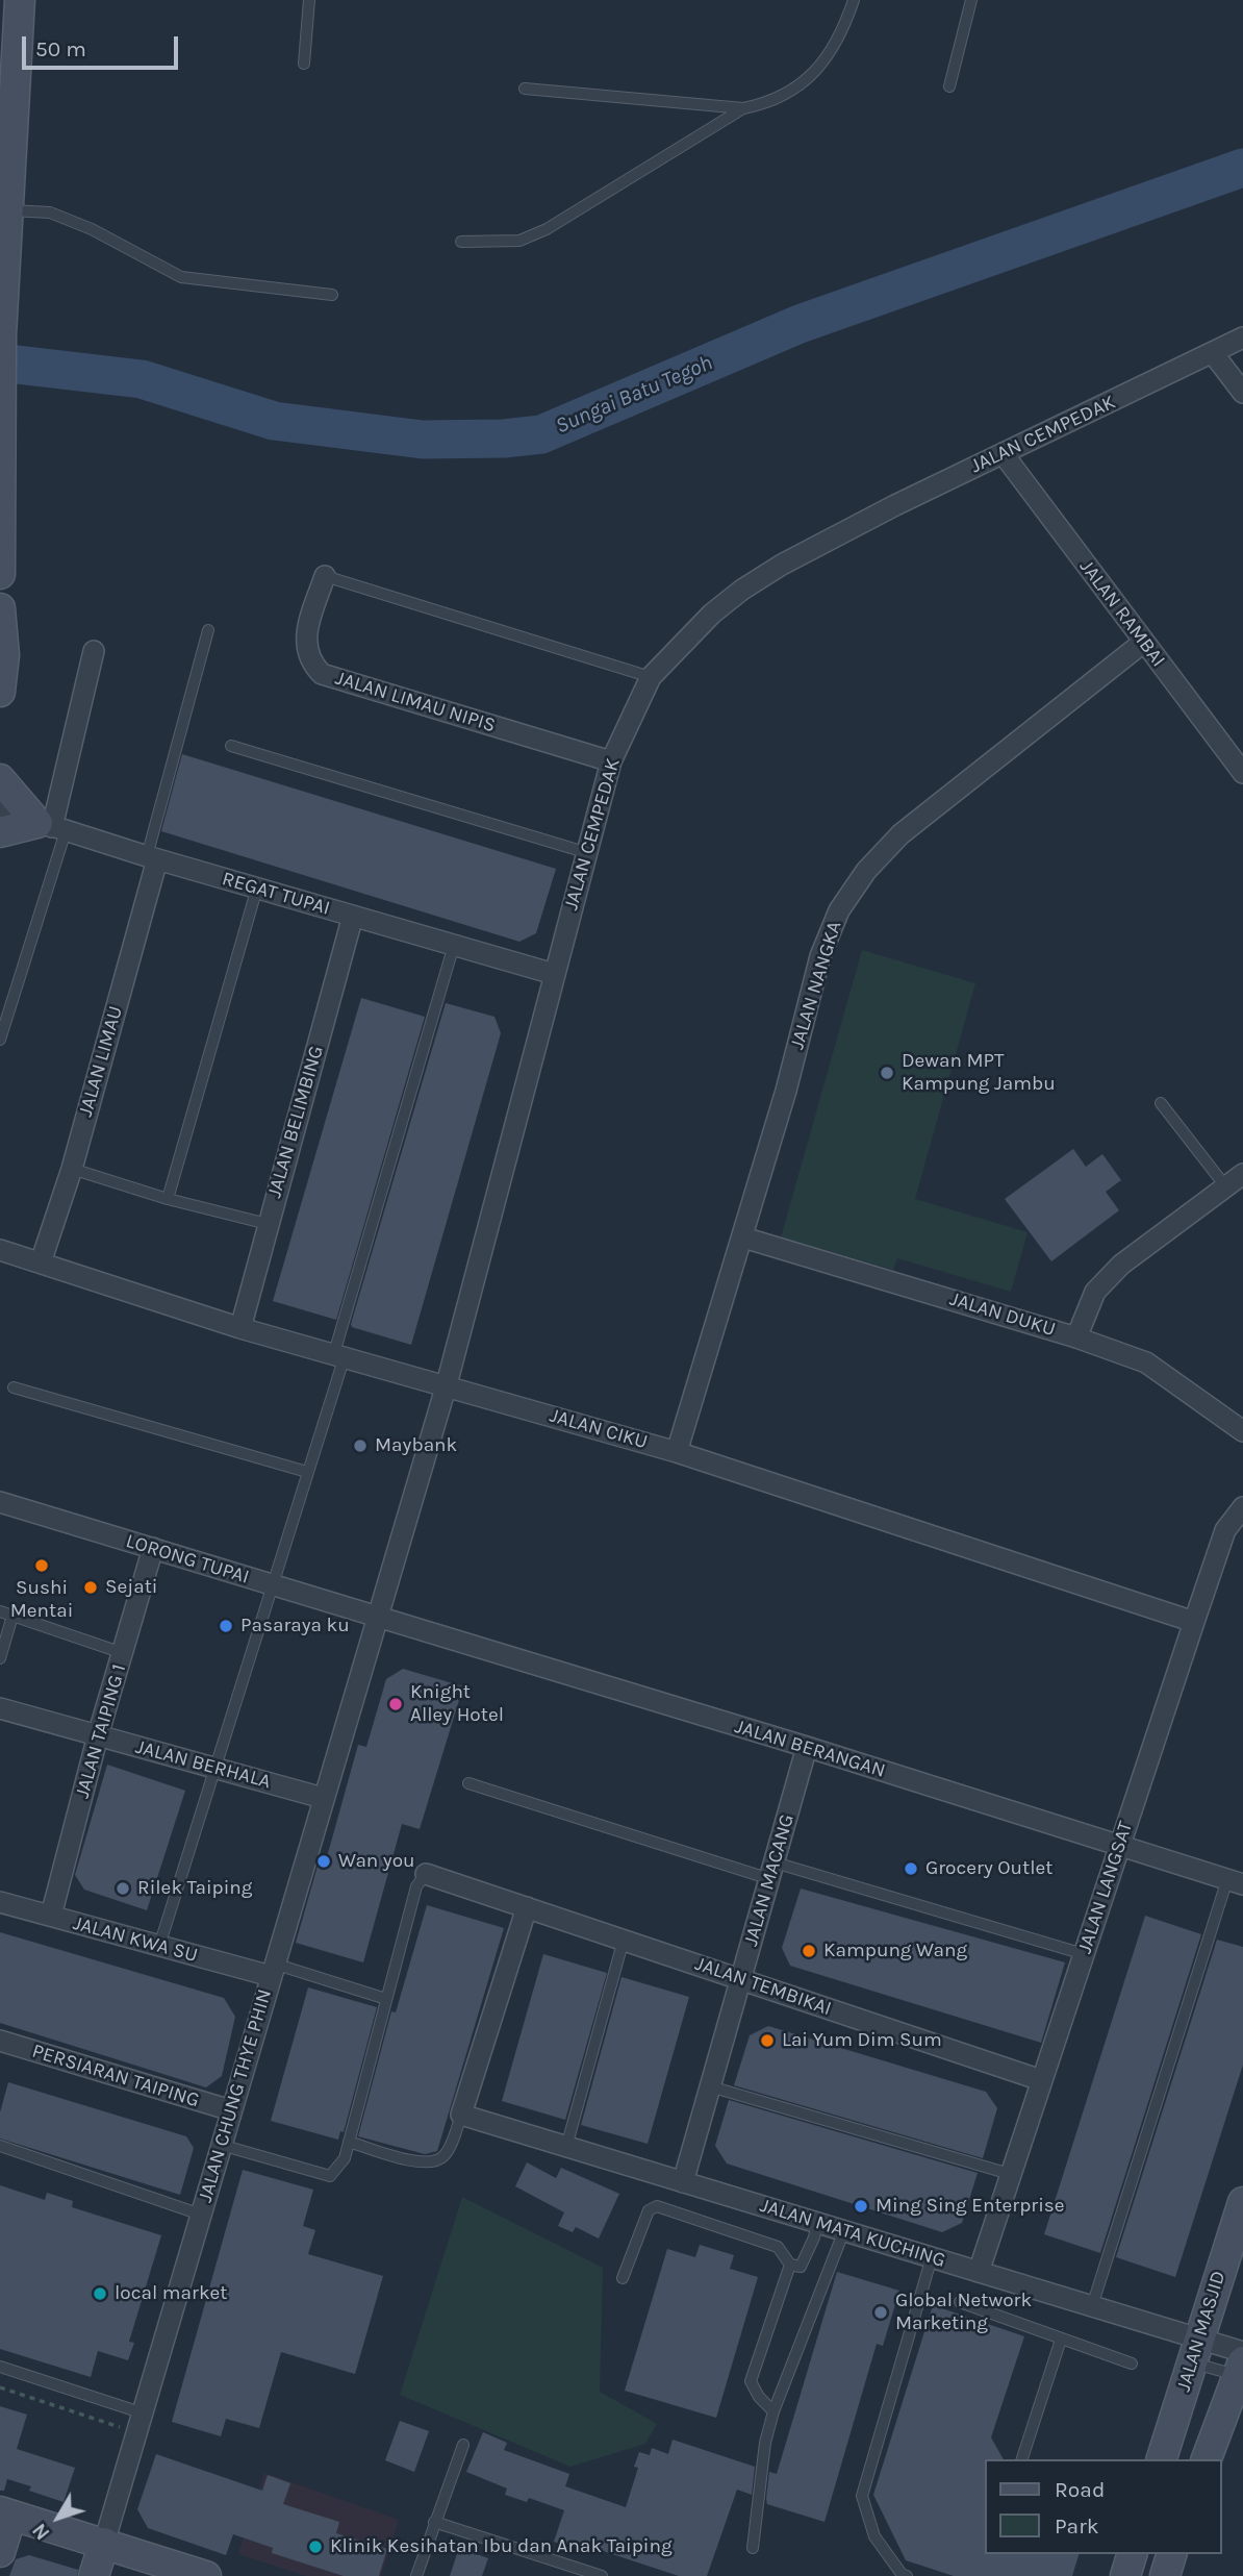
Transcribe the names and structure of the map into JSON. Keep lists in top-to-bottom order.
{
  "streets": {
    "main road": ["JALAN CHUNG THYE PHIN", "JALAN MASJID"],
    "street": [
      "JALAN CEMPEDAK",
      "JALAN RAMBAI",
      "JALAN LIMAU NIPIS",
      "REGAT TUPAI",
      "JALAN NANGKA",
      "JALAN LIMAU",
      "JALAN BELIMBING",
      "JALAN DUKU",
      "JALAN CIKU",
      "LORONG TUPAI",
      "JALAN TAIPING 1",
      "JALAN BERANGAN",
      "JALAN BERHALA",
      "JALAN MACANG",
      "JALAN LANGSAT",
      "JALAN KWA SU",
      "JALAN TEMBIKAI",
      "PERSIARAN TAIPING",
      "JALAN MATA KUCHING"
    ]
  },
  "crossings": [
    ["JALAN CEMPEDAK", "JALAN RAMBAI"],
    ["JALAN CEMPEDAK", "JALAN LIMAU NIPIS"],
    ["JALAN CEMPEDAK", "REGAT TUPAI"],
    ["JALAN CEMPEDAK", "JALAN CIKU"],
    ["JALAN CEMPEDAK", "LORONG TUPAI"],
    ["JALAN CEMPEDAK", "JALAN BERANGAN"],
    ["JALAN CEMPEDAK", "JALAN CHUNG THYE PHIN"],
    ["JALAN RAMBAI", "JALAN NANGKA"],
    ["REGAT TUPAI", "JALAN LIMAU"],
    ["REGAT TUPAI", "JALAN BELIMBING"],
    ["JALAN NANGKA", "JALAN DUKU"],
    ["JALAN NANGKA", "JALAN CIKU"],
    ["JALAN LIMAU", "JALAN CIKU"],
    ["JALAN BELIMBING", "JALAN CIKU"],
    ["JALAN CIKU", "JALAN LANGSAT"],
    ["LORONG TUPAI", "JALAN TAIPING 1"],
    ["LORONG TUPAI", "JALAN BERANGAN"],
    ["LORONG TUPAI", "JALAN CHUNG THYE PHIN"],
    ["JALAN TAIPING 1", "JALAN BERHALA"],
    ["JALAN TAIPING 1", "JALAN KWA SU"],
    ["JALAN BERANGAN", "JALAN MACANG"],
    ["JALAN BERANGAN", "JALAN LANGSAT"],
    ["JALAN BERANGAN", "JALAN CHUNG THYE PHIN"],
    ["JALAN BERHALA", "JALAN CHUNG THYE PHIN"],
    ["JALAN MACANG", "JALAN TEMBIKAI"],
    ["JALAN MACANG", "JALAN MATA KUCHING"],
    ["JALAN LANGSAT", "JALAN TEMBIKAI"],
    ["JALAN LANGSAT", "JALAN MATA KUCHING"],
    ["JALAN KWA SU", "JALAN CHUNG THYE PHIN"],
    ["PERSIARAN TAIPING", "JALAN CHUNG THYE PHIN"],
    ["JALAN MATA KUCHING", "JALAN MASJID"]
  ],
  "water": ["Sungai Batu Tegoh"],
  "places": [
    "Dewan MPT Kampung Jambu",
    "Maybank",
    "Sushi Mentai",
    "Sejati",
    "Pasaraya ku",
    "Knight Alley Hotel",
    "Wan you",
    "Grocery Outlet",
    "Rilek Taiping",
    "Kampung Wang",
    "Lai Yum Dim Sum",
    "Ming Sing Enterprise",
    "local market",
    "Global Network Marketing",
    "Klinik Kesihatan Ibu dan Anak Taiping"
  ],
  "legend": ["Road", "Park"],
  "scale_bar": "50 m",
  "north": "bottom left"
}
